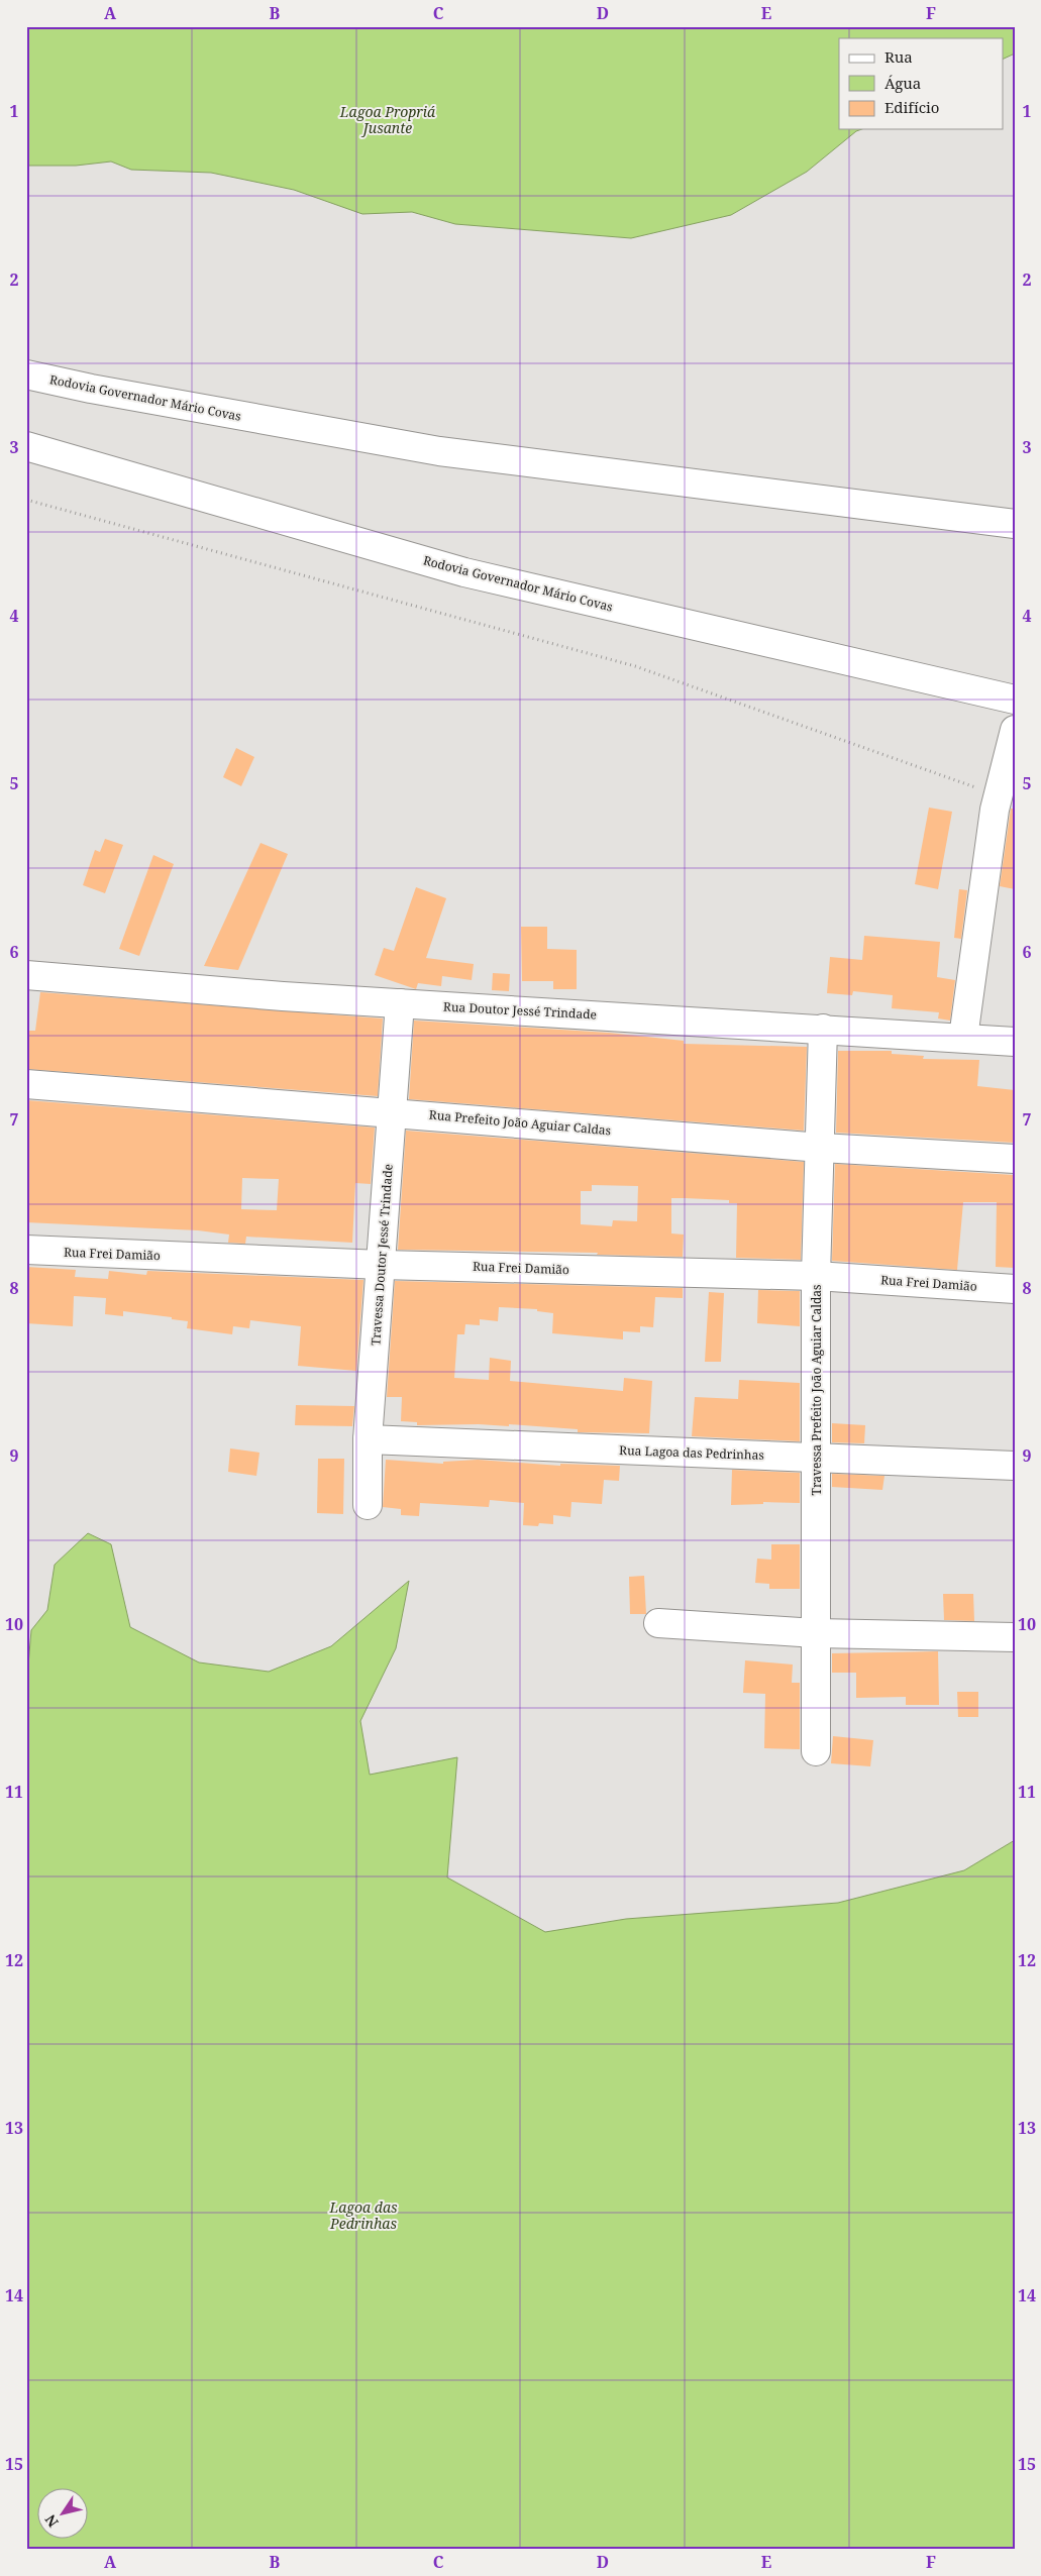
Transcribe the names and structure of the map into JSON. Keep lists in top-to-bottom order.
{
  "streets": {
    "main road": [
      "Rodovia Governador Mário Covas",
      "Rua Doutor Jessé Trindade",
      "Rua Prefeito João Aguiar Caldas",
      "Rua Frei Damião",
      "Travessa Doutor Jessé Trindade",
      "Travessa Prefeito João Aguiar Caldas",
      "Rua Lagoa das Pedrinhas"
    ]
  },
  "crossings": [
    ["Rua Doutor Jessé Trindade", "Travessa Doutor Jessé Trindade"],
    ["Rua Doutor Jessé Trindade", "Travessa Prefeito João Aguiar Caldas"],
    ["Rua Prefeito João Aguiar Caldas", "Travessa Doutor Jessé Trindade"],
    ["Rua Prefeito João Aguiar Caldas", "Travessa Prefeito João Aguiar Caldas"],
    ["Rua Frei Damião", "Travessa Doutor Jessé Trindade"],
    ["Rua Frei Damião", "Travessa Prefeito João Aguiar Caldas"],
    ["Travessa Doutor Jessé Trindade", "Rua Lagoa das Pedrinhas"],
    ["Travessa Prefeito João Aguiar Caldas", "Rua Lagoa das Pedrinhas"]
  ],
  "water": ["Lagoa Propriá Jusante", "Lagoa das Pedrinhas"],
  "legend": ["Rua", "Água", "Edifício"],
  "north": "bottom left",
  "grid": {
    "columns": [
      "A",
      "B",
      "C",
      "D",
      "E",
      "F"
    ],
    "rows": [
      "1",
      "2",
      "3",
      "4",
      "5",
      "6",
      "7",
      "8",
      "9",
      "10",
      "11",
      "12",
      "13",
      "14",
      "15"
    ]
  }
}
